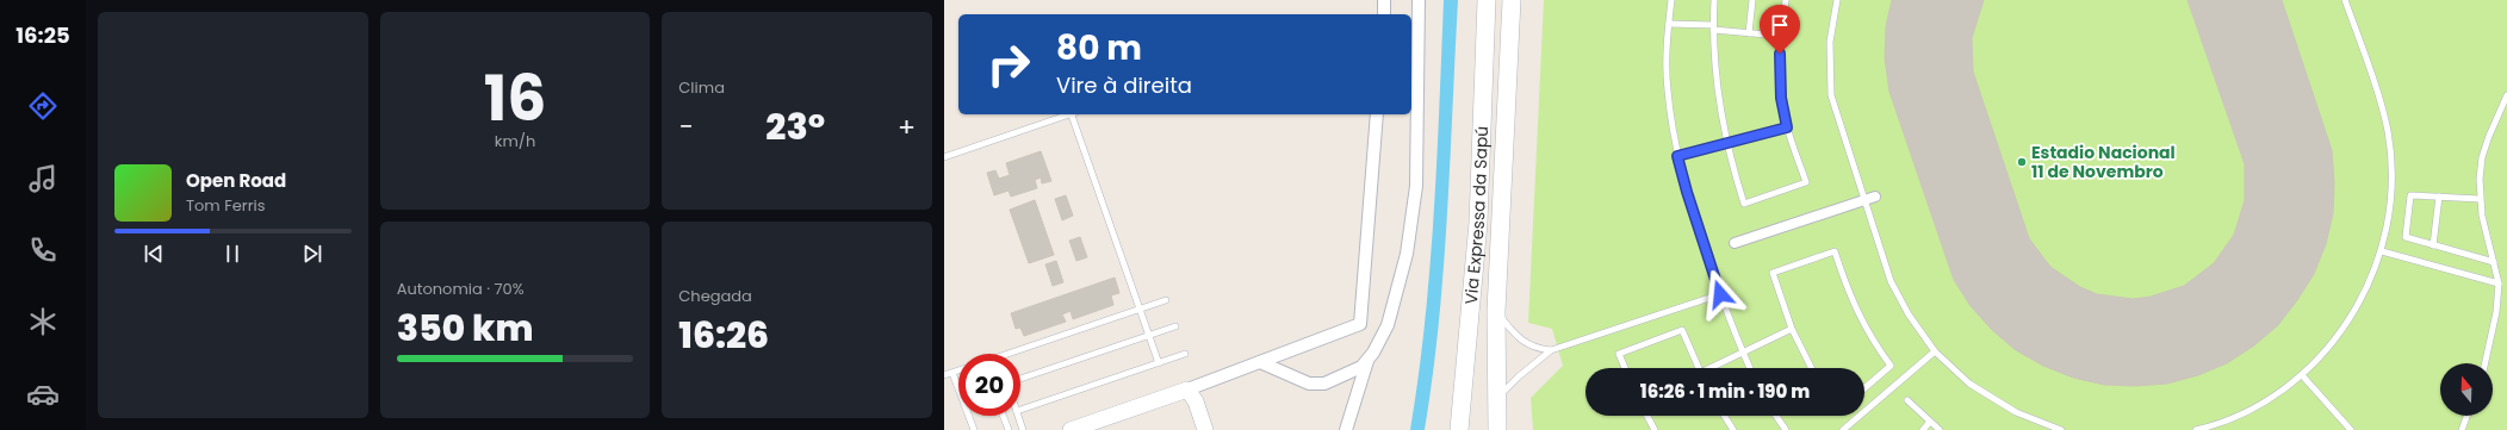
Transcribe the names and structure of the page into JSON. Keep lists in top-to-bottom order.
{
  "streets": {
    "main road": ["Via Expressa da Sapú"]
  },
  "places": ["Estadio Nacional 11 de Novembro"],
  "north": "top",
  "page": {
    "tabs": "16:25",
    "tile": [
      ["16", "km/h"],
      "Clima",
      ["Autonomia · 70%", "350 km"],
      ["Chegada", "16:26"]
    ],
    "turn": ["80 m", "Vire à direita"],
    "heat": ["−", "23°", "+"],
    "song": ["Open Road", "Tom Ferris"],
    "limit": "20",
    "trip": "16:26 · 1 min · 190 m"
  }
}
